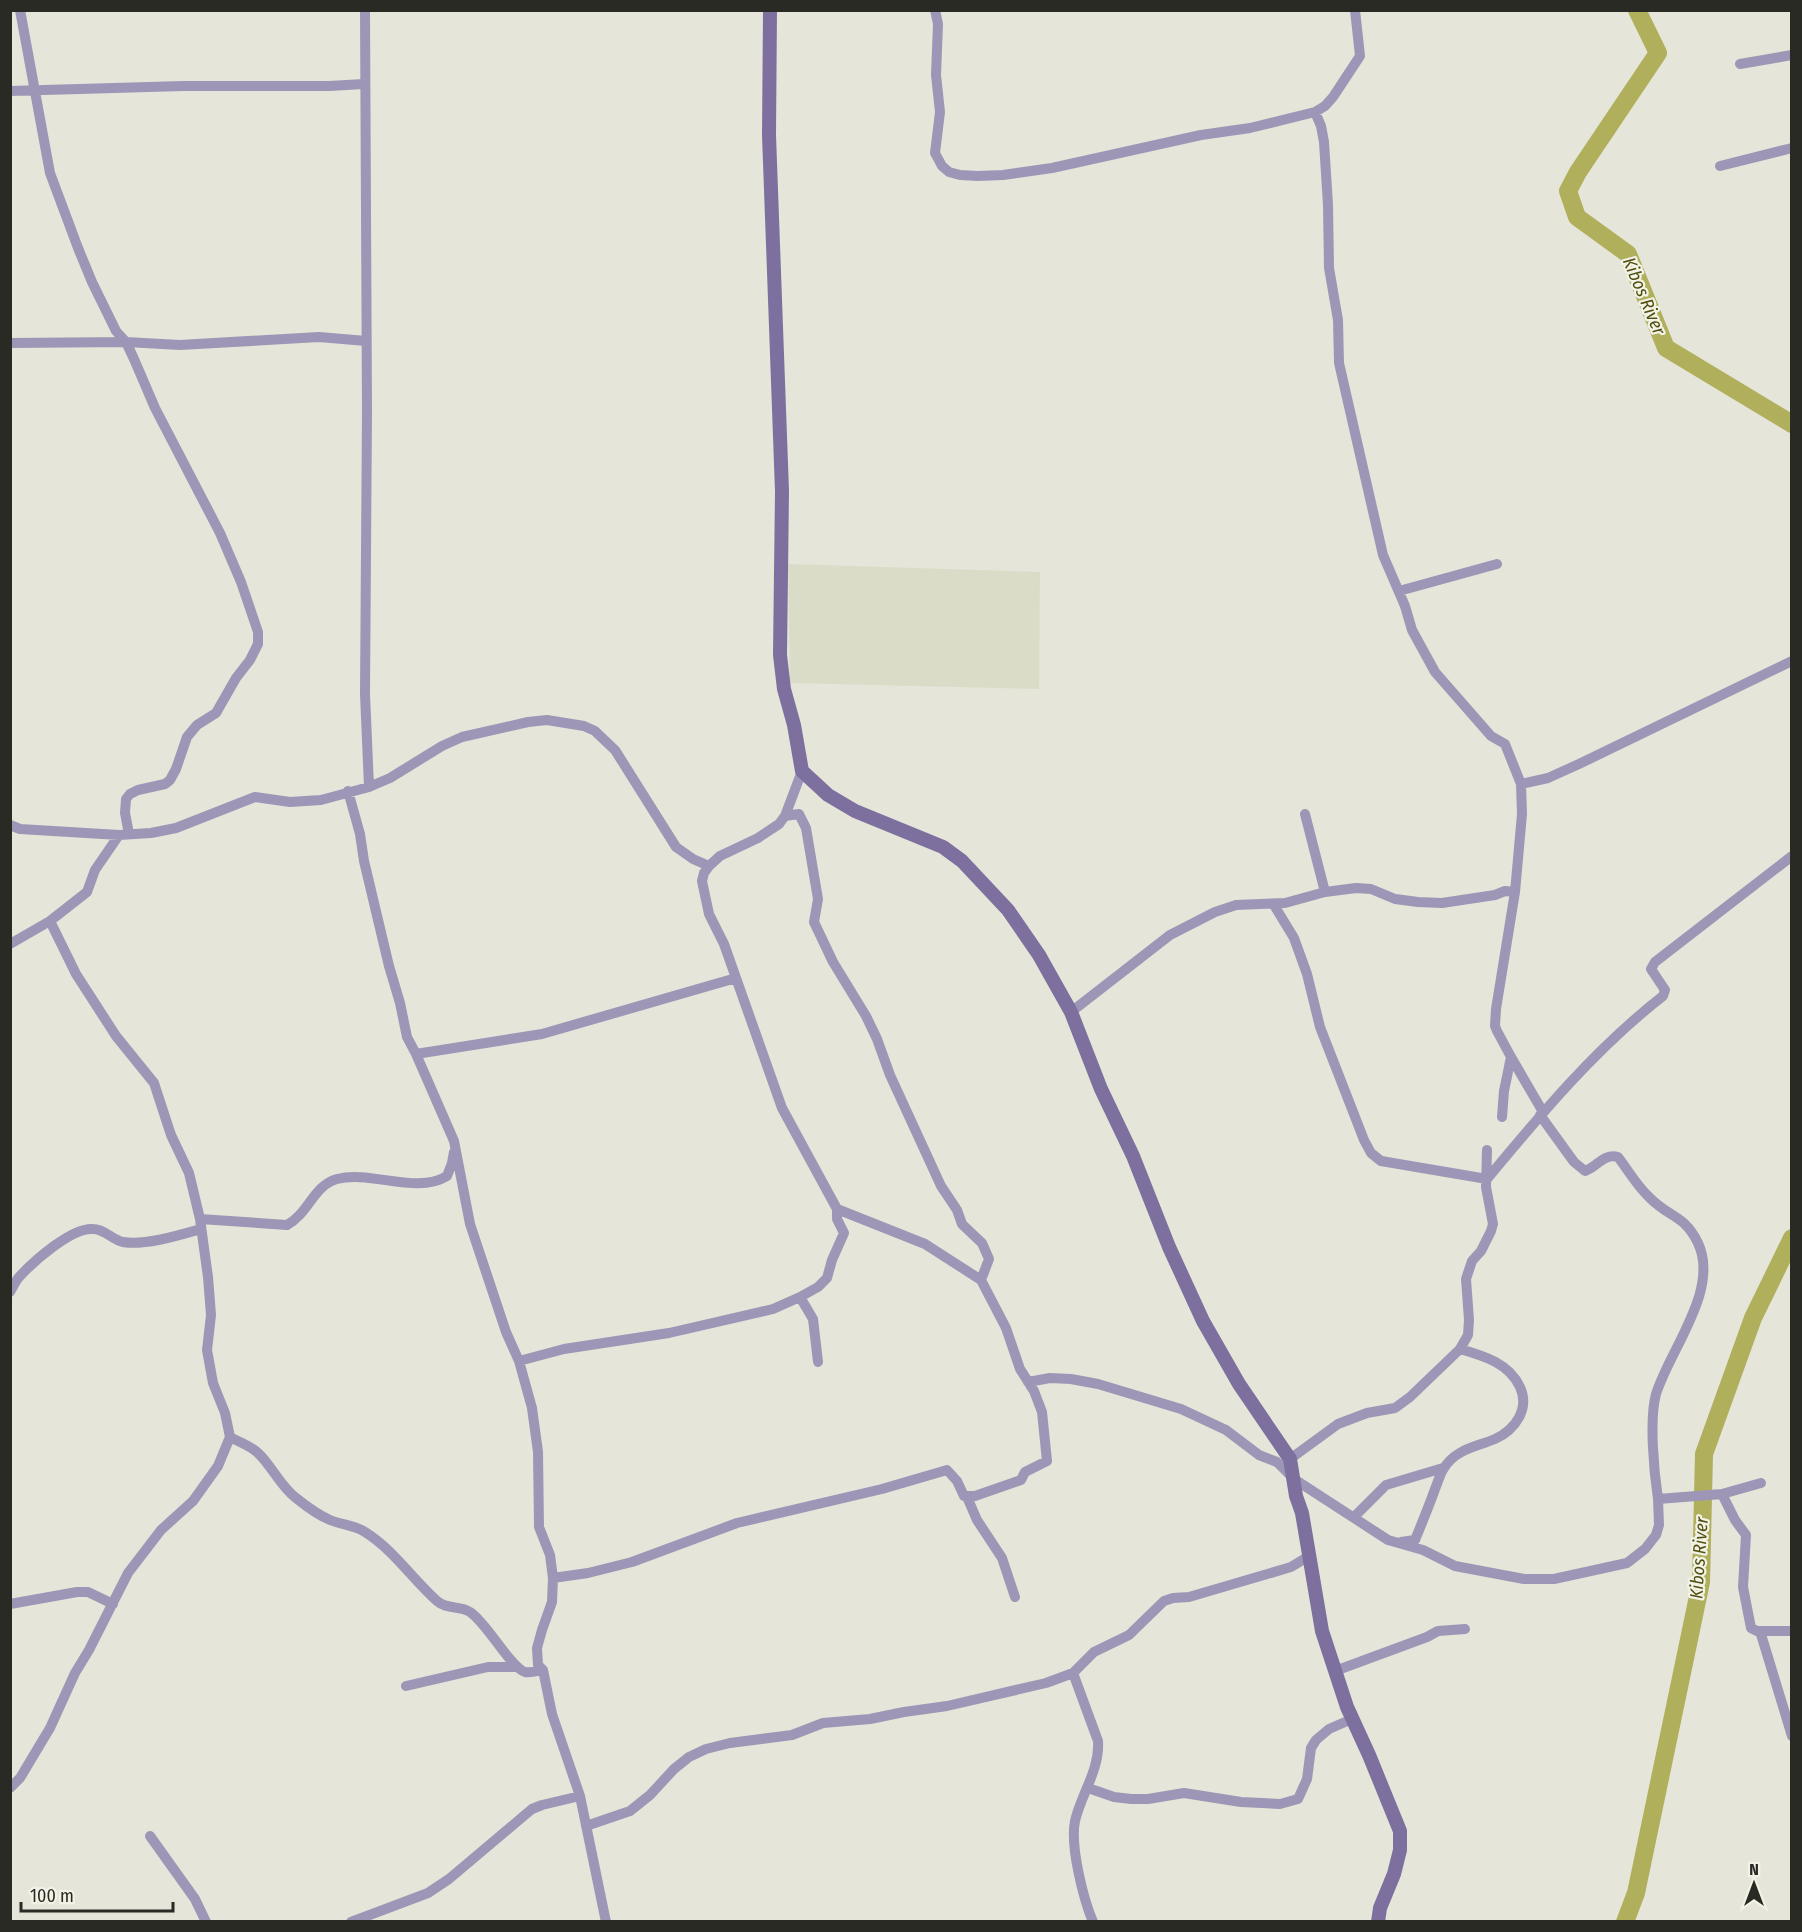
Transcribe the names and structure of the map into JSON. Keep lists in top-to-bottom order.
{
  "water": ["Kibos River"],
  "scale_bar": "100 m",
  "north": "top"
}
